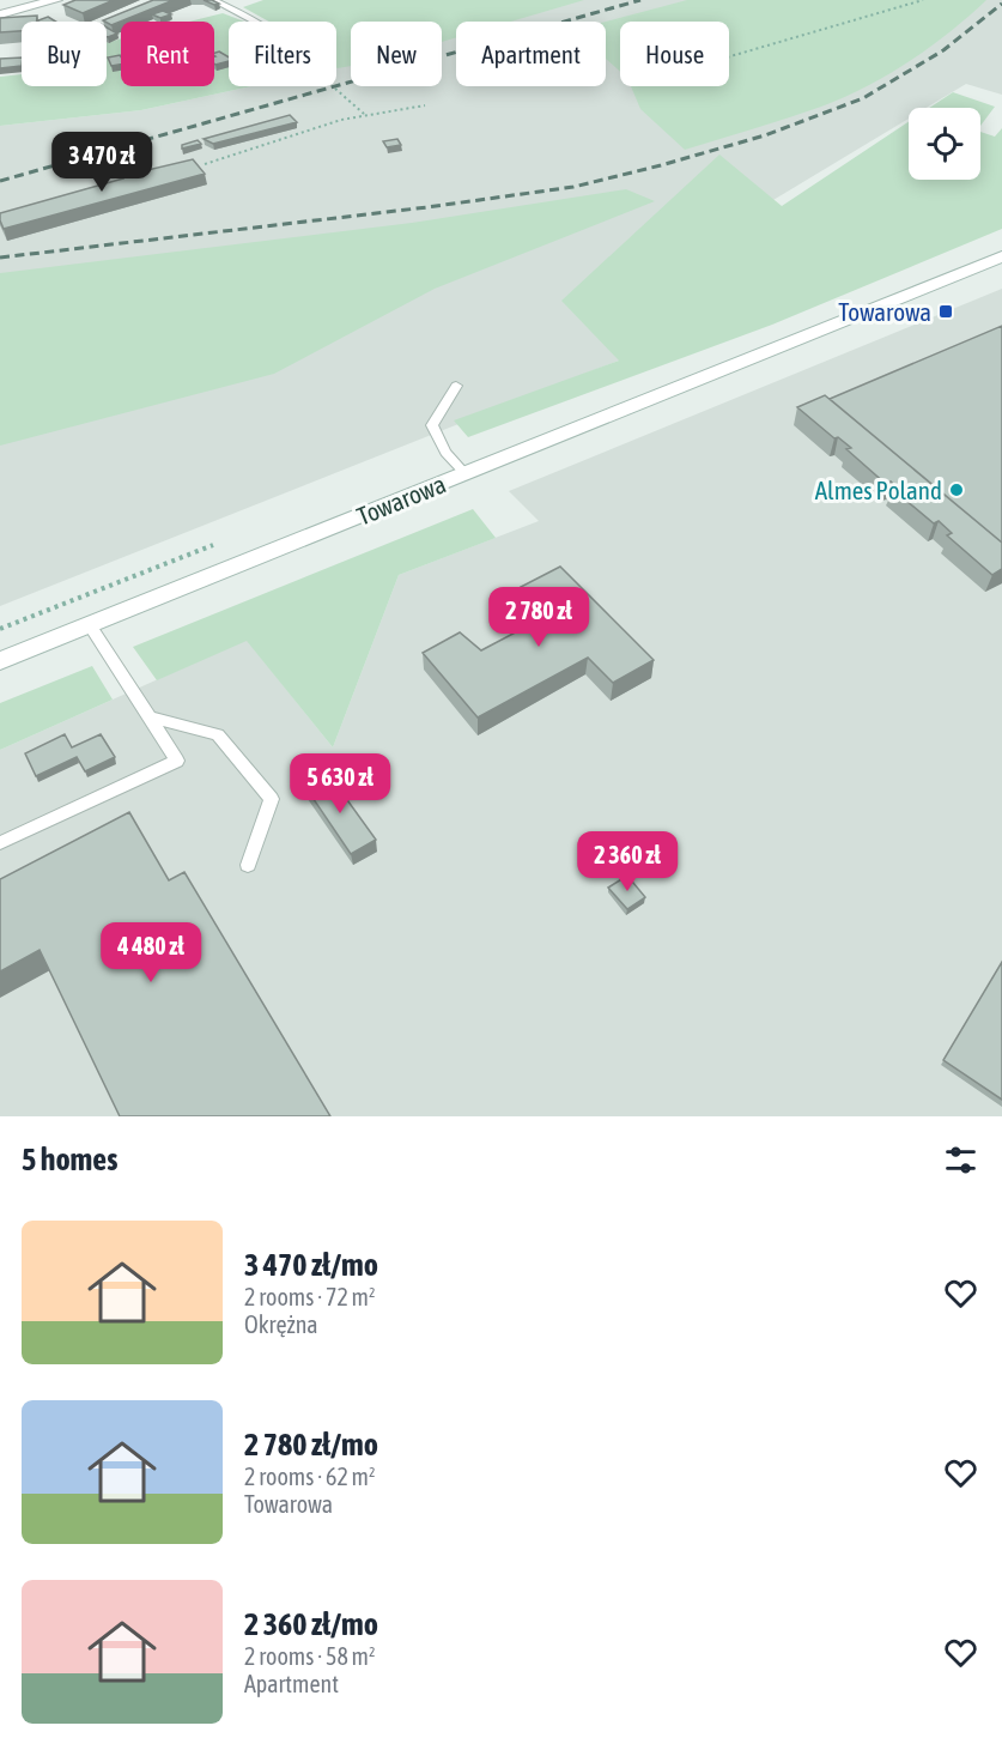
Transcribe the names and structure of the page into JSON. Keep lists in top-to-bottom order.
{
  "streets": {
    "main road": ["Towarowa"]
  },
  "places": {
    "transit": ["Towarowa"],
    "other": ["Almes Poland"]
  },
  "page": {
    "chip": [
      "Buy",
      "Rent",
      "Filters",
      "New",
      "Apartment",
      "House"
    ],
    "price": [
      "3 470 zł",
      "2 780 zł",
      "5 630 zł",
      "2 360 zł",
      "4 480 zł"
    ],
    "heading": "5 homes",
    "list": [
      {
        "name": "3 470 zł/mo",
        "note": "2 rooms · 72 m² · Okrężna"
      },
      {
        "name": "2 780 zł/mo",
        "note": "2 rooms · 62 m² · Towarowa"
      },
      {
        "name": "2 360 zł/mo",
        "note": "2 rooms · 58 m² · Apartment"
      }
    ]
  }
}
